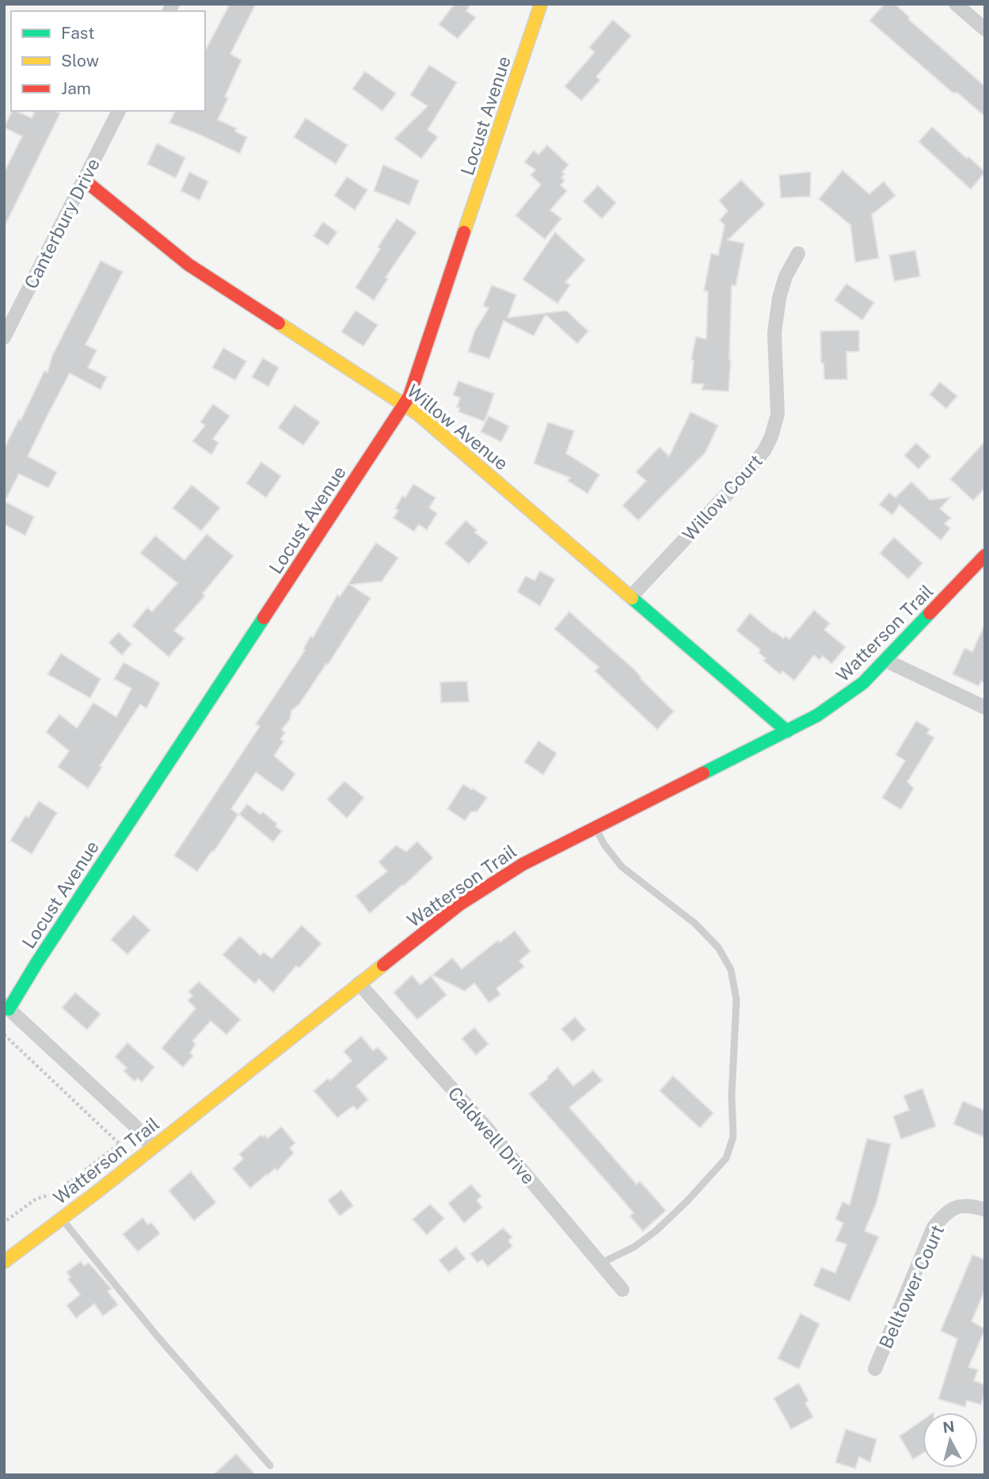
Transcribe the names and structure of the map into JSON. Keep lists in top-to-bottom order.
{
  "streets": {
    "street": [
      "Locust Avenue",
      "Canterbury Drive",
      "Willow Avenue",
      "Willow Court",
      "Watterson Trail",
      "Caldwell Drive",
      "Belltower Court"
    ]
  },
  "crossings": [
    ["Locust Avenue", "Willow Avenue"],
    ["Canterbury Drive", "Willow Avenue"],
    ["Willow Avenue", "Willow Court"],
    ["Willow Avenue", "Watterson Trail"],
    ["Watterson Trail", "Caldwell Drive"]
  ],
  "legend": ["Fast", "Slow", "Jam"],
  "north": "top"
}
